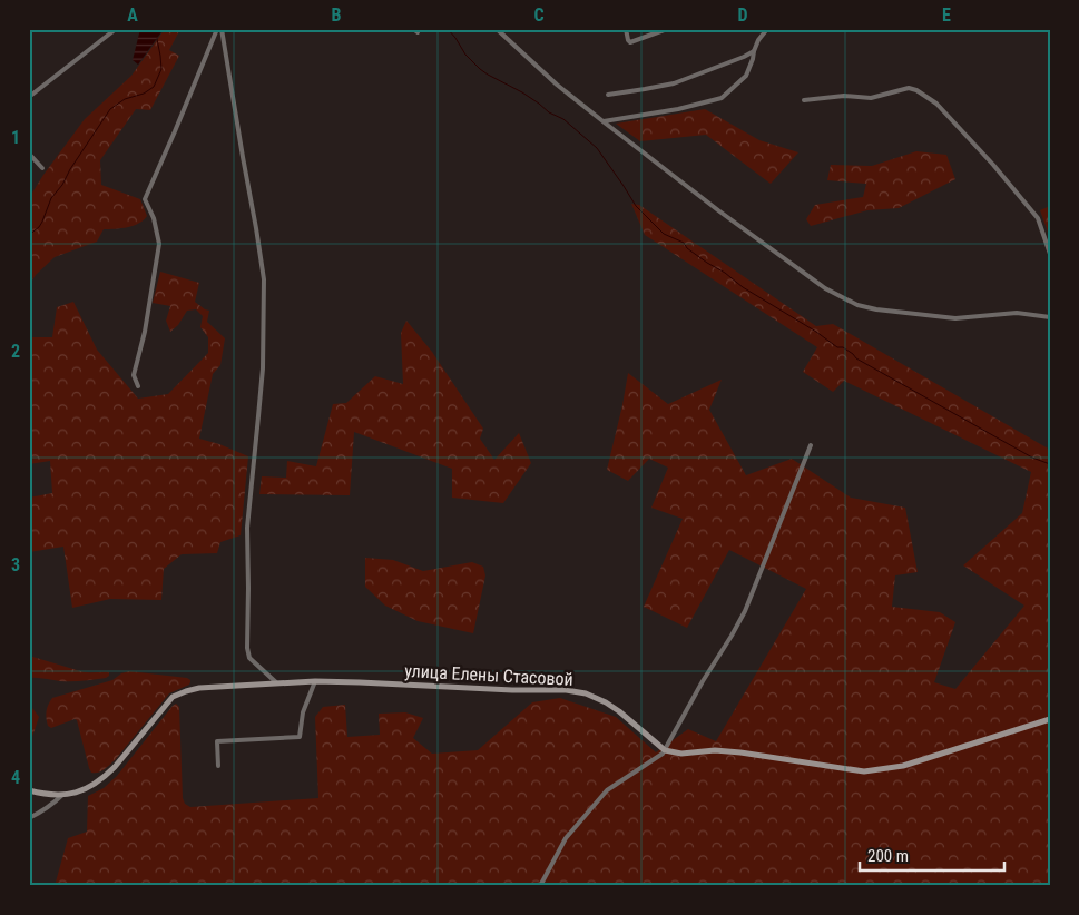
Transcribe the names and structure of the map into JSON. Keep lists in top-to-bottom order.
{
  "streets": {
    "main road": ["улица Елены Стасовой"]
  },
  "scale_bar": "200 m",
  "grid": {
    "columns": [
      "A",
      "B",
      "C",
      "D",
      "E"
    ],
    "rows": [
      "1",
      "2",
      "3",
      "4"
    ]
  }
}
